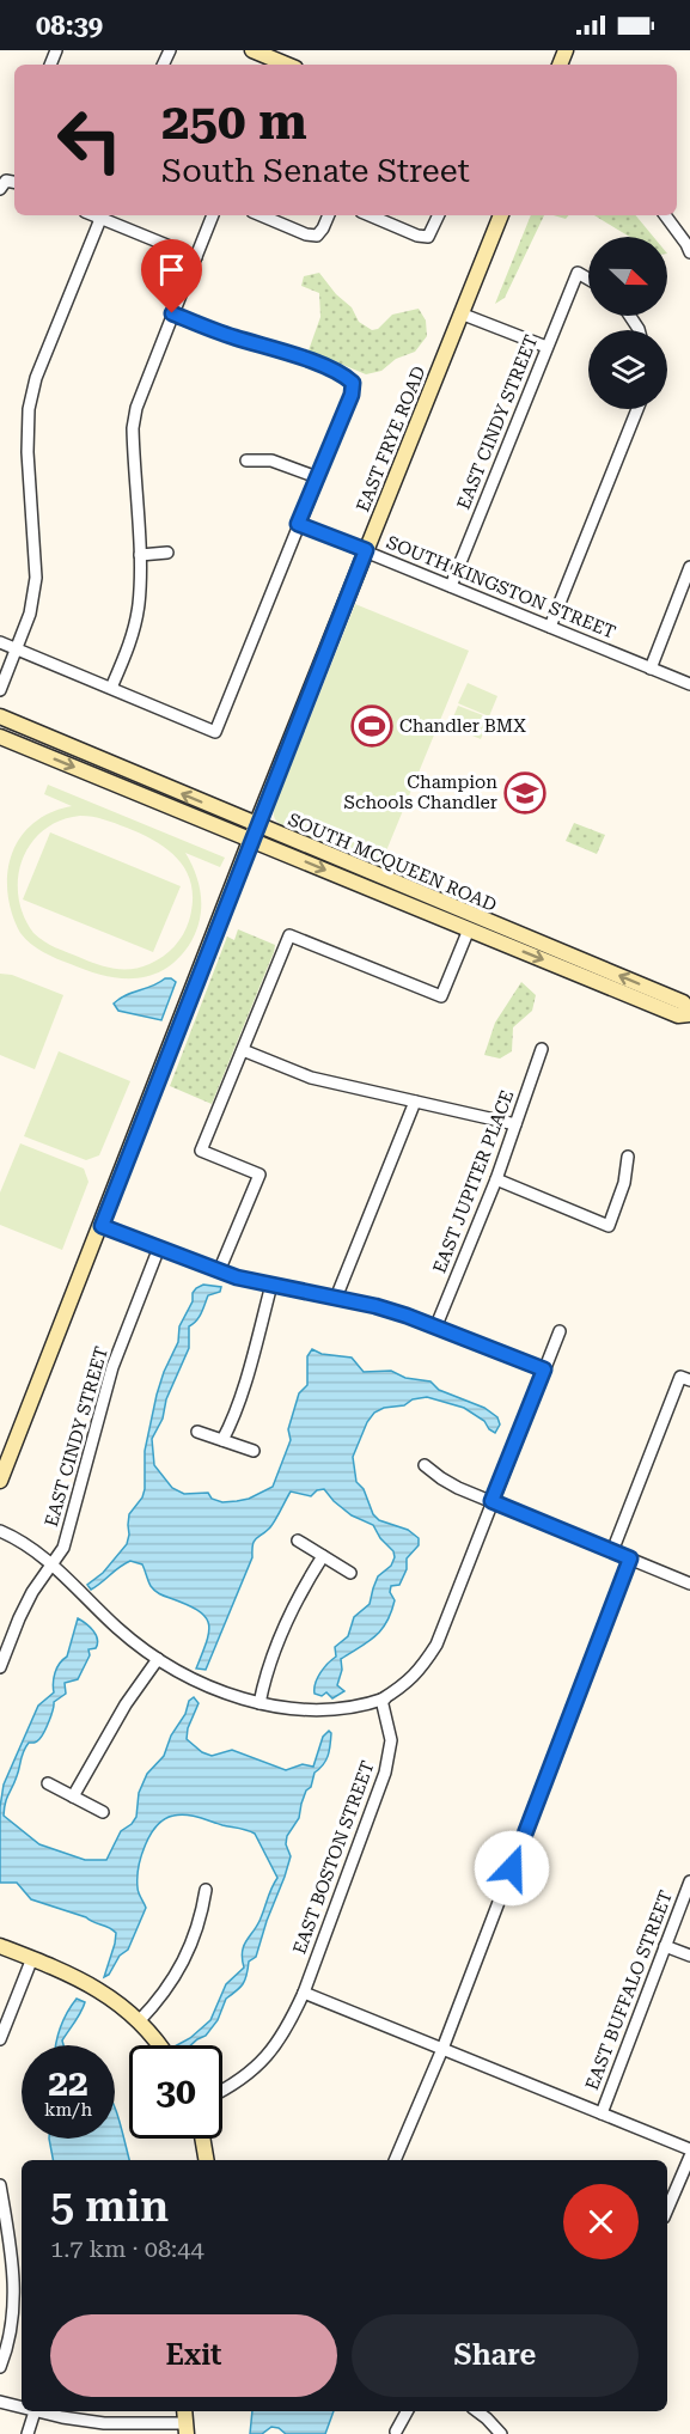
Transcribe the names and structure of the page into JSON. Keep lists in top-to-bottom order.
{
  "streets": {
    "street": [
      "EAST CINDY STREET",
      "EAST FRYE ROAD",
      "SOUTH KINGSTON STREET",
      "SOUTH MCQUEEN ROAD",
      "EAST JUPITER PLACE",
      "EAST BOSTON STREET",
      "EAST BUFFALO STREET"
    ]
  },
  "crossings": [
    ["EAST CINDY STREET", "SOUTH KINGSTON STREET"],
    ["EAST FRYE ROAD", "SOUTH KINGSTON STREET"],
    ["EAST FRYE ROAD", "SOUTH MCQUEEN ROAD"]
  ],
  "places": {
    "sports": ["Chandler BMX"],
    "school or university": ["Champion Schools Chandler"]
  },
  "north": "right",
  "page": {
    "status": "08:39",
    "turn": ["250 m", "South Senate Street"],
    "speed": "22 km/h",
    "limit": "30",
    "heading": ["5 min", "1.7 km · 08:44"],
    "buttons": ["Exit", "Share"]
  }
}
